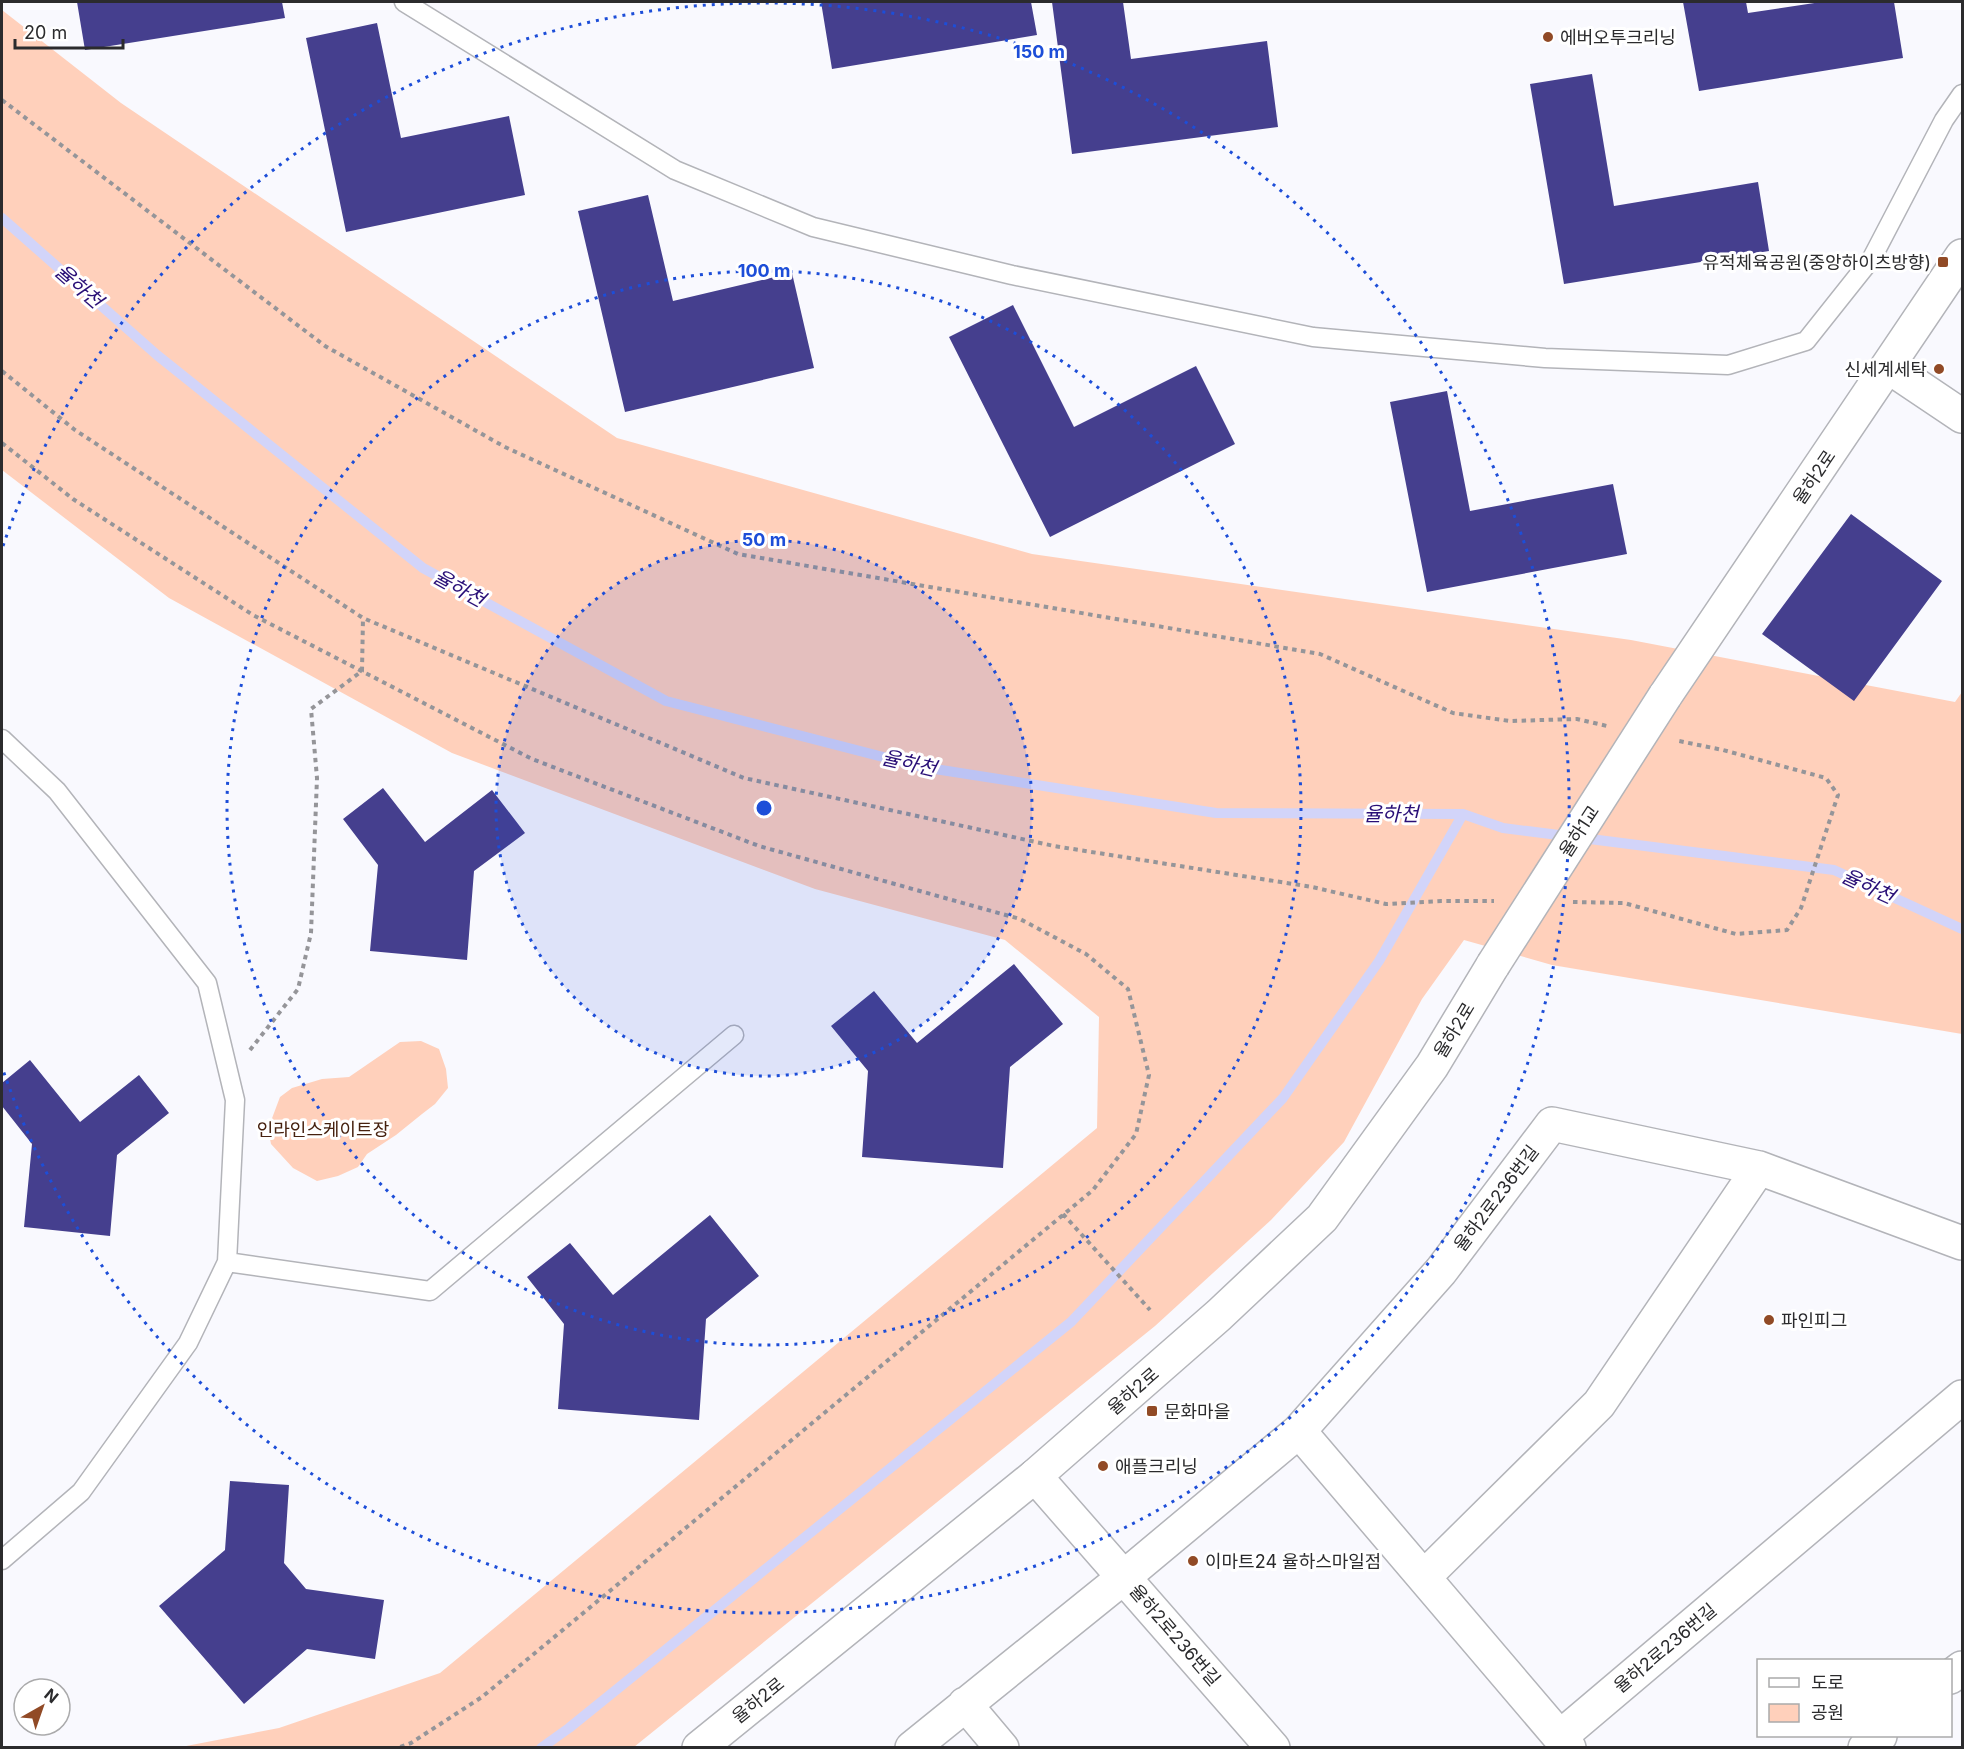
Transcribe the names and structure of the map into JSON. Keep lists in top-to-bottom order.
{
  "streets": {
    "street": ["율하2로", "율하1교", "율하2로236번길"]
  },
  "crossings": [
    ["율하2로", "율하1교"],
    ["율하2로", "율하2로236번길"]
  ],
  "water": ["율하천"],
  "parks": ["인라인스케이트장"],
  "places": {
    "other": [
      "에버오투크리닝",
      "신세계세탁",
      "파인피그",
      "애플크리닝",
      "이마트24 율하스마일점"
    ],
    "transit": ["유적체육공원(중앙하이츠방향)", "문화마을"]
  },
  "legend": ["도로", "공원"],
  "scale_bar": "20 m",
  "north": "top right",
  "rings": ["150 m", "100 m", "50 m"]
}
